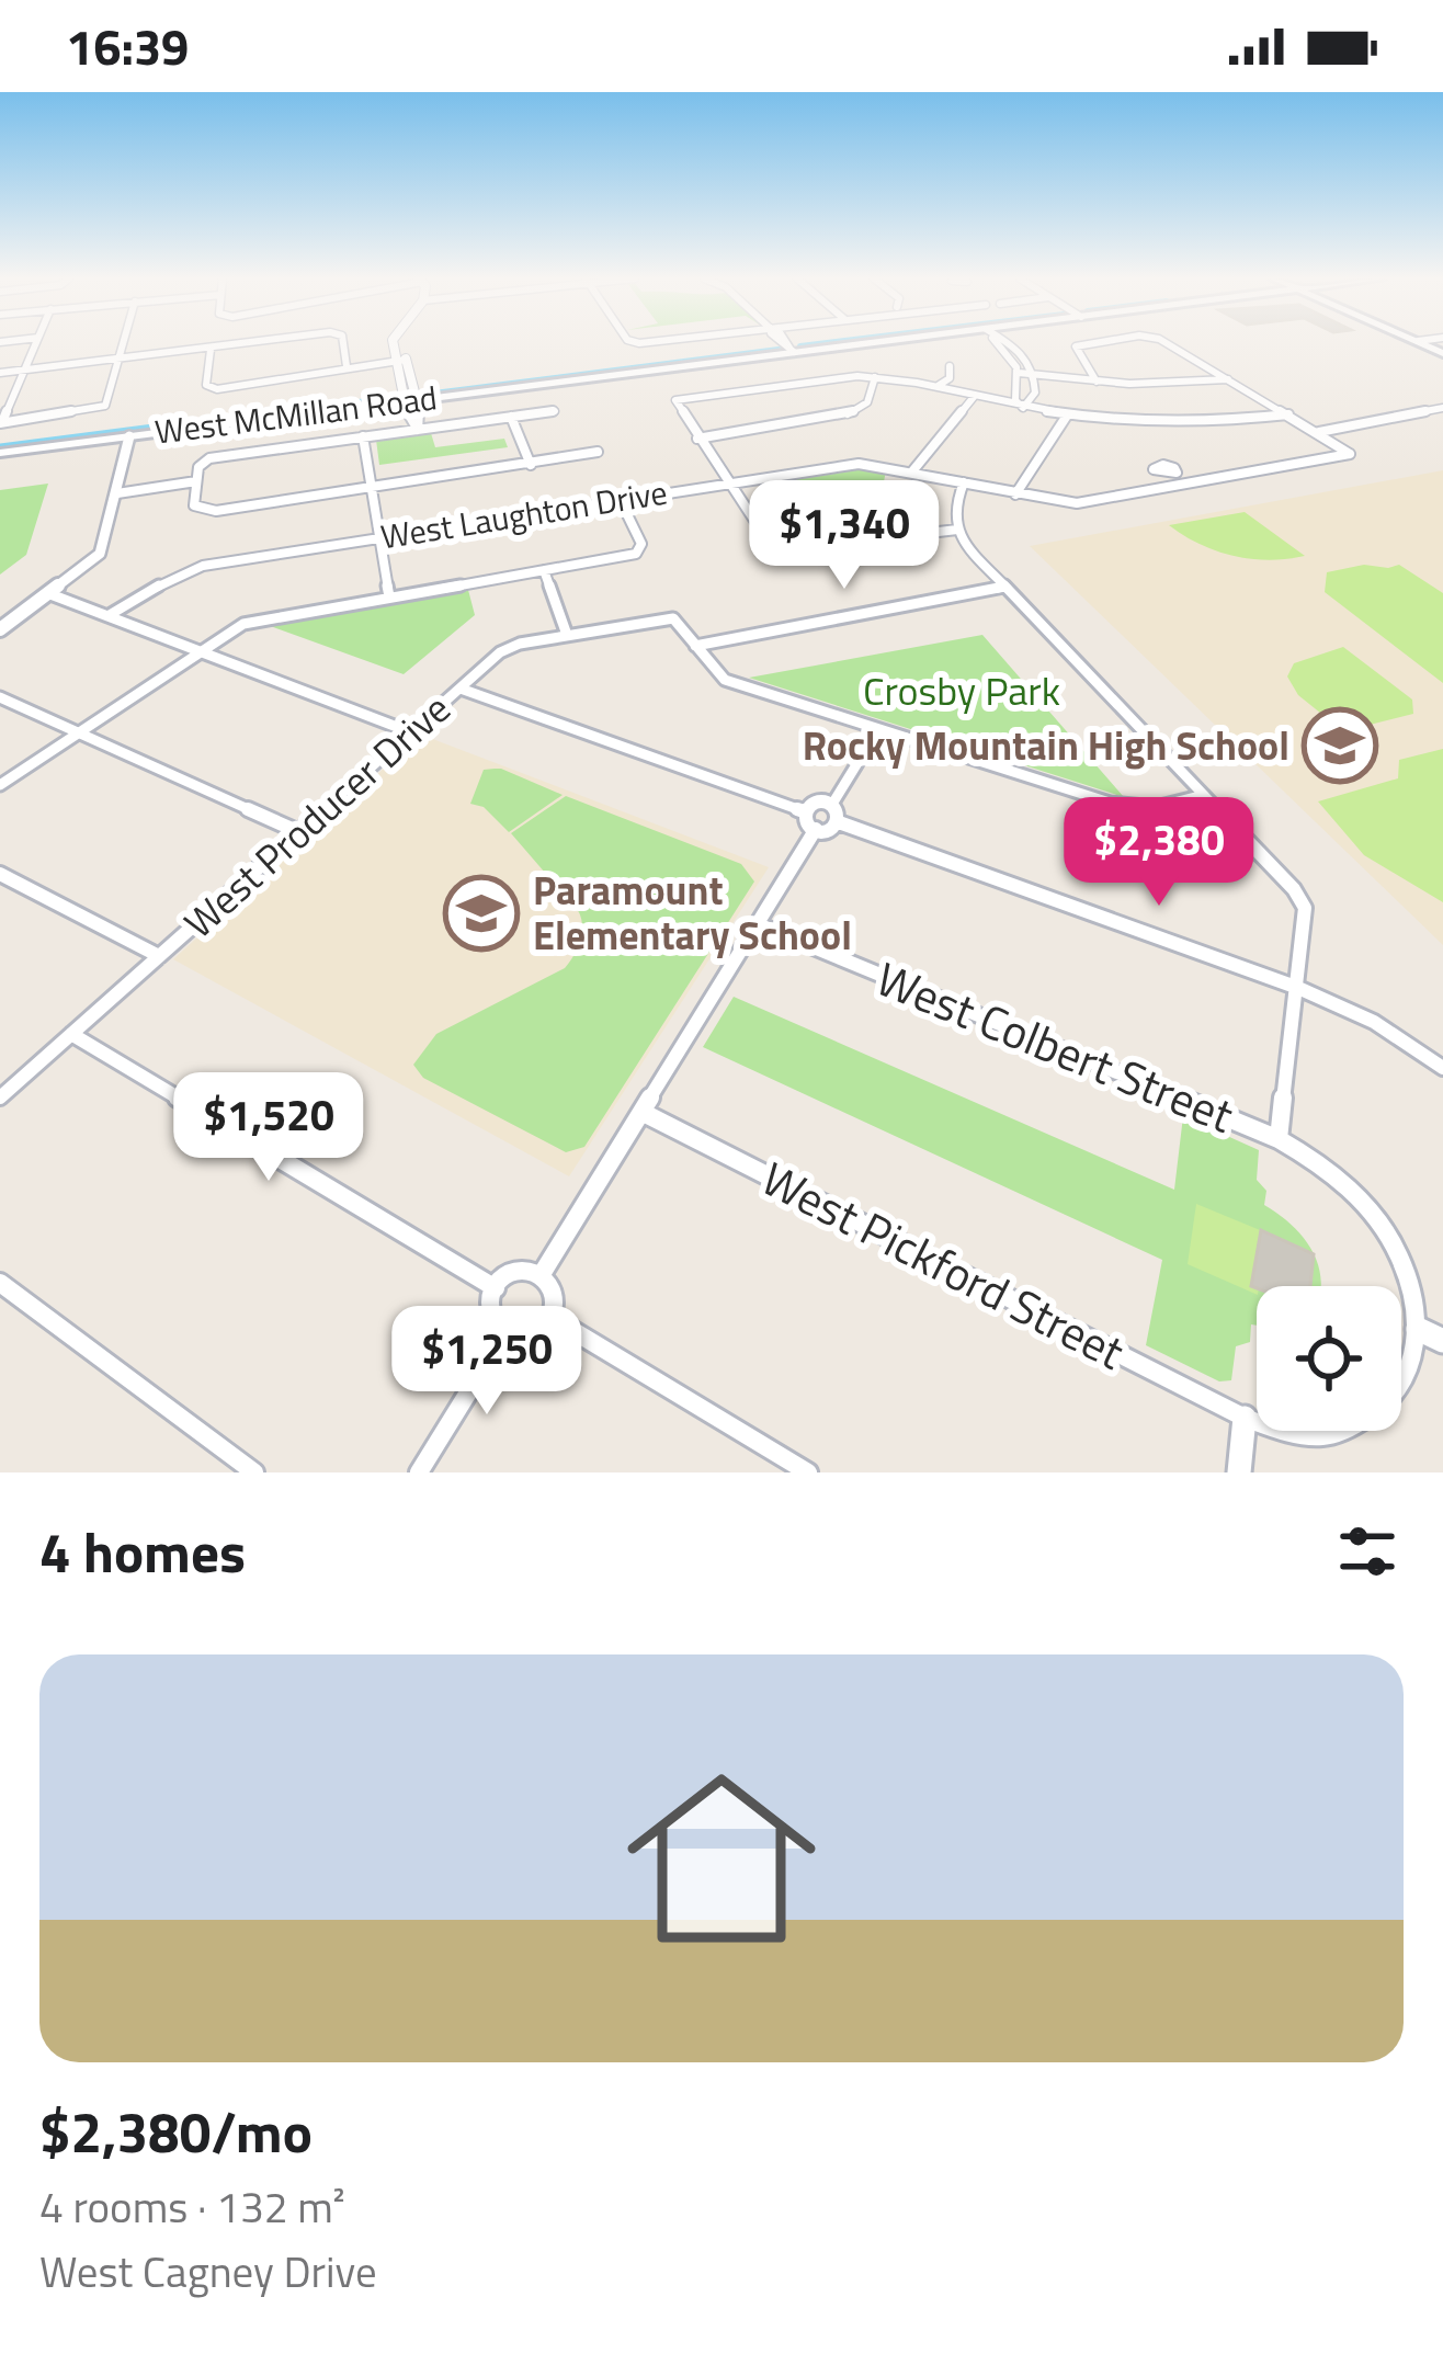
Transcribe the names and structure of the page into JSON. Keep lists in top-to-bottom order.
{
  "streets": {
    "main road": ["West McMillan Road"],
    "street": [
      "West Laughton Drive",
      "West Producer Drive",
      "West Colbert Street",
      "West Pickford Street"
    ]
  },
  "crossings": [
    ["West Colbert Street", "West Pickford Street"]
  ],
  "parks": ["Crosby Park"],
  "places": {
    "school or university": ["Rocky Mountain High School", "Paramount Elementary School"]
  },
  "page": {
    "status": "16:39",
    "price": [
      "$1,340",
      "$2,380",
      "$1,520",
      "$1,250"
    ],
    "heading": "4 homes",
    "list": [
      {
        "name": "$2,380/mo",
        "note": "4 rooms · 132 m² · West Cagney Drive"
      }
    ]
  }
}
